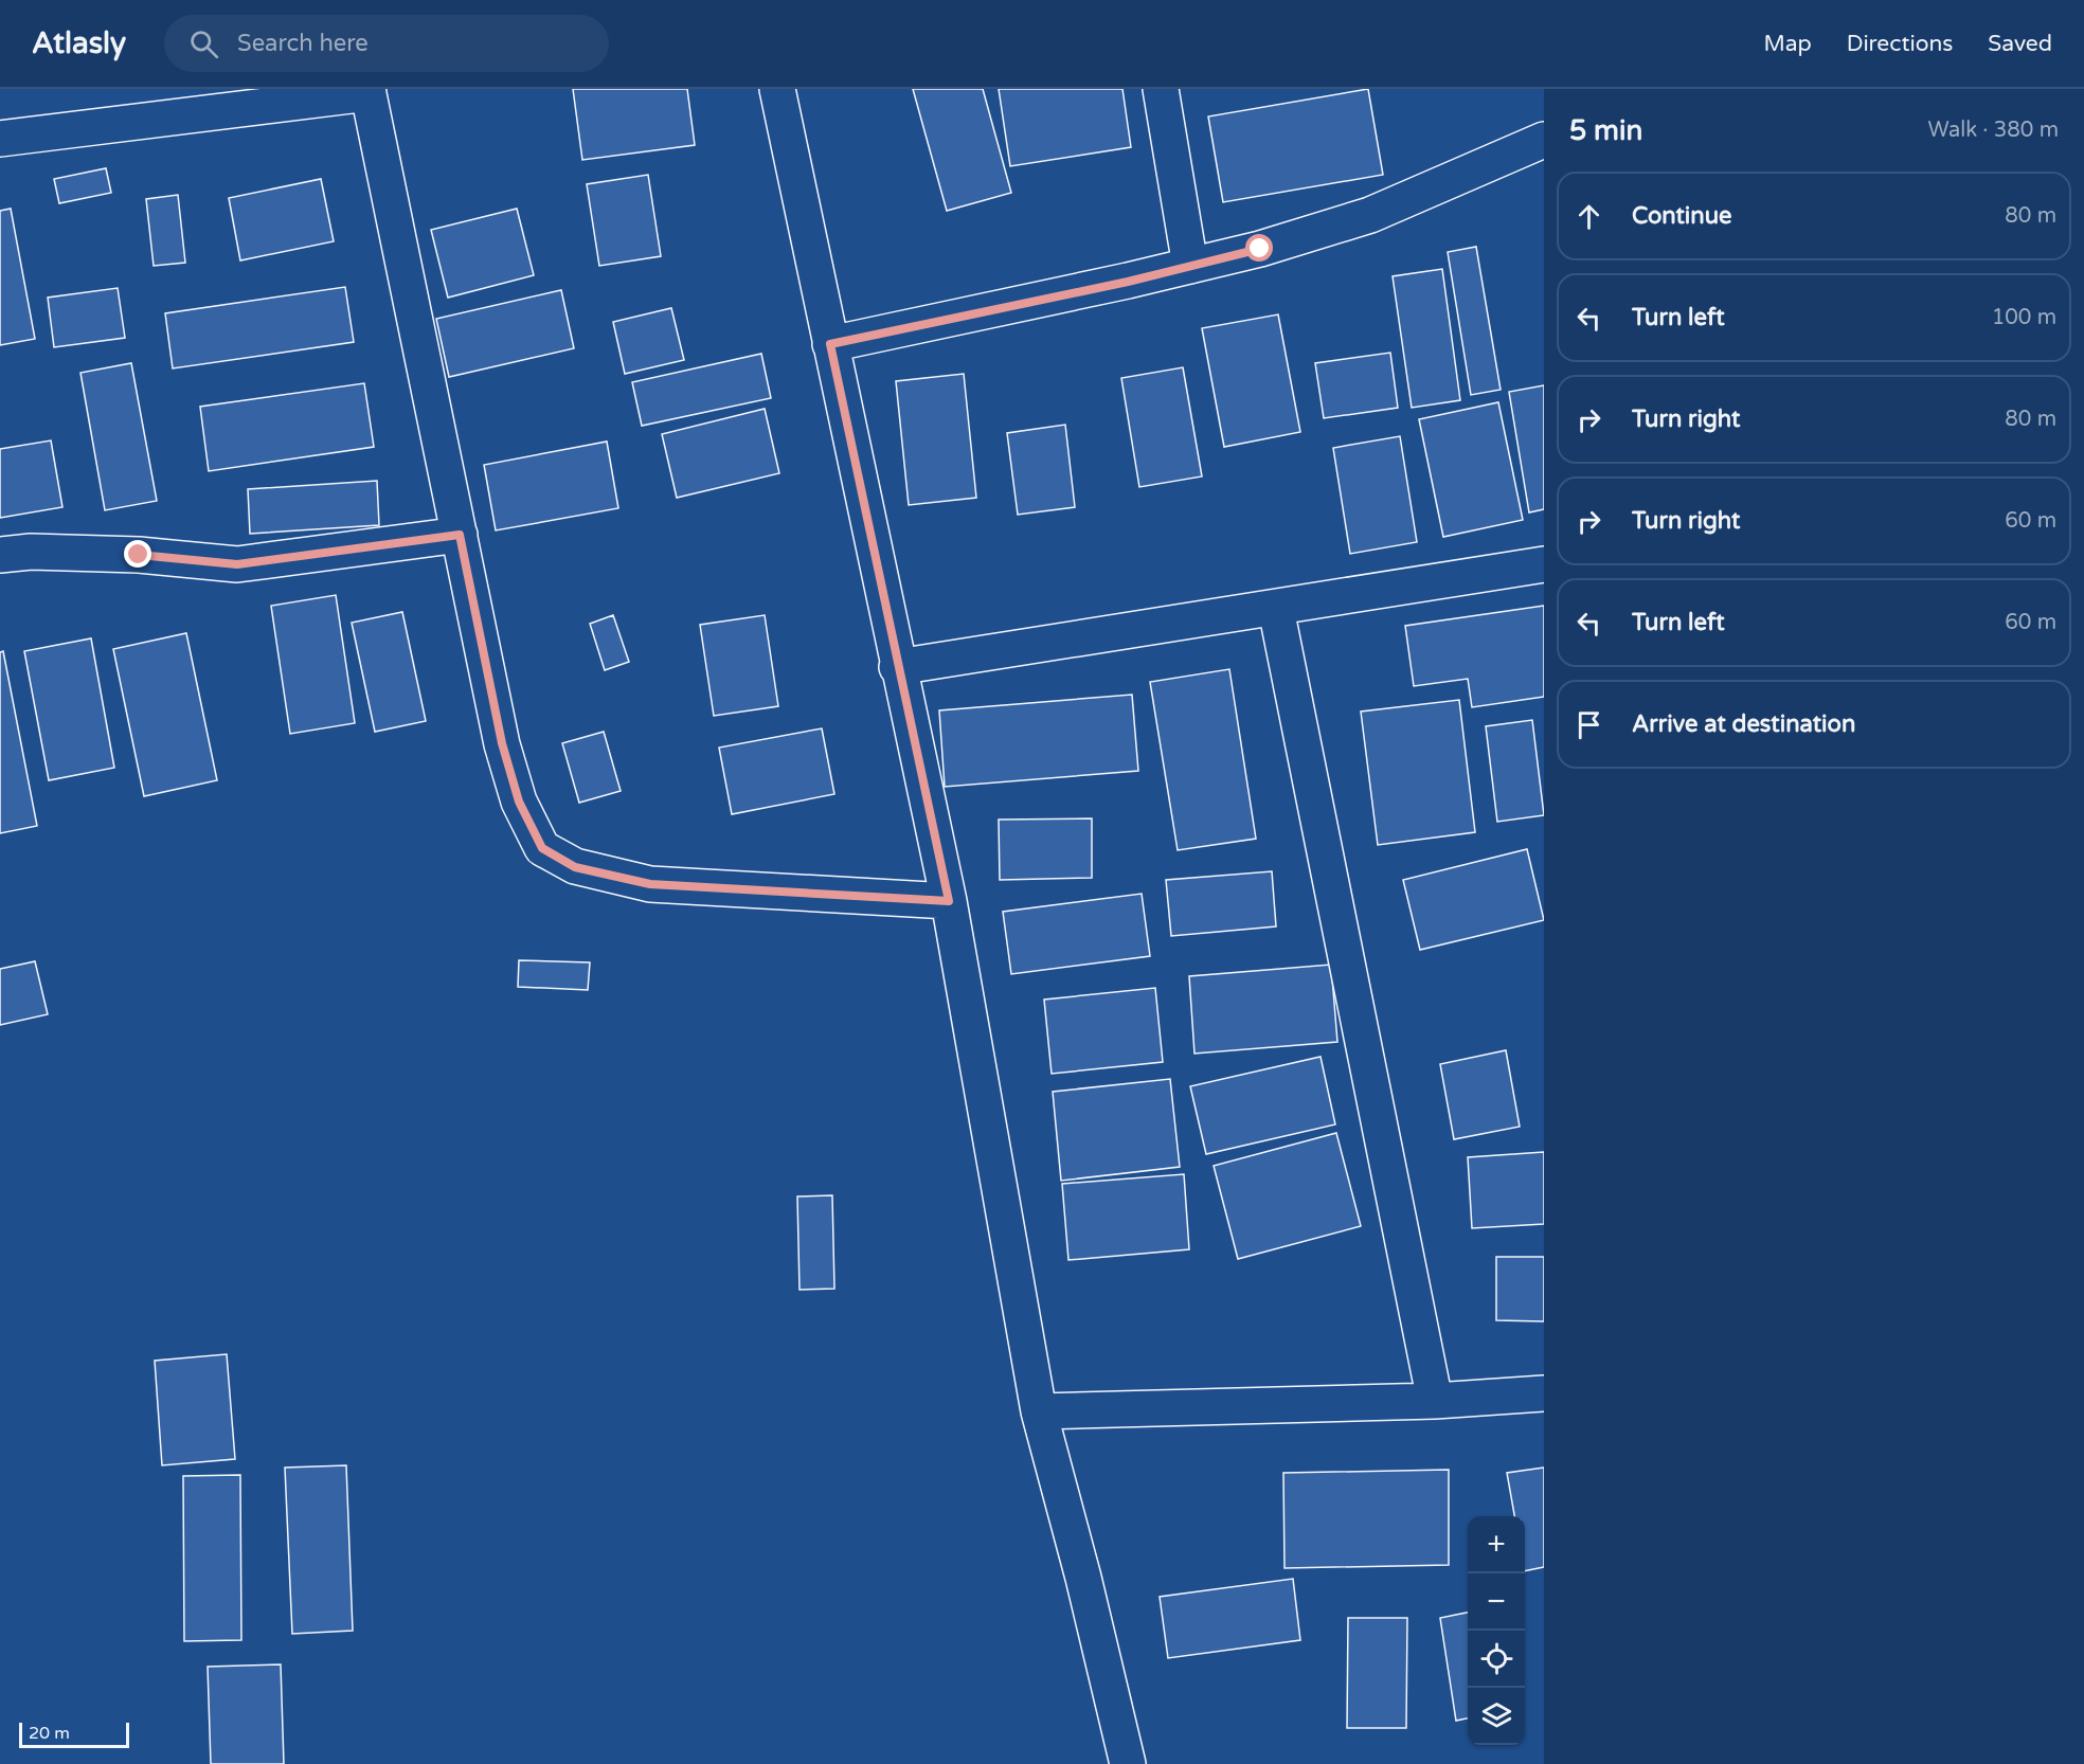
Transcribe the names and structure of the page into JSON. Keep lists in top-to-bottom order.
{
  "scale_bar": "20 m",
  "page": {
    "header": "Atlasly",
    "search": "Search here",
    "nav": ["Map", "Directions", "Saved"],
    "heading": ["5 min", "Walk · 380 m"],
    "list": [
      ["Continue", "80 m"],
      ["Turn left", "100 m"],
      ["Turn right", "80 m"],
      ["Turn right", "60 m"],
      ["Turn left", "60 m"],
      "Arrive at destination"
    ],
    "map_buttons": ["+", "−"],
    "scale": "20 m"
  }
}
